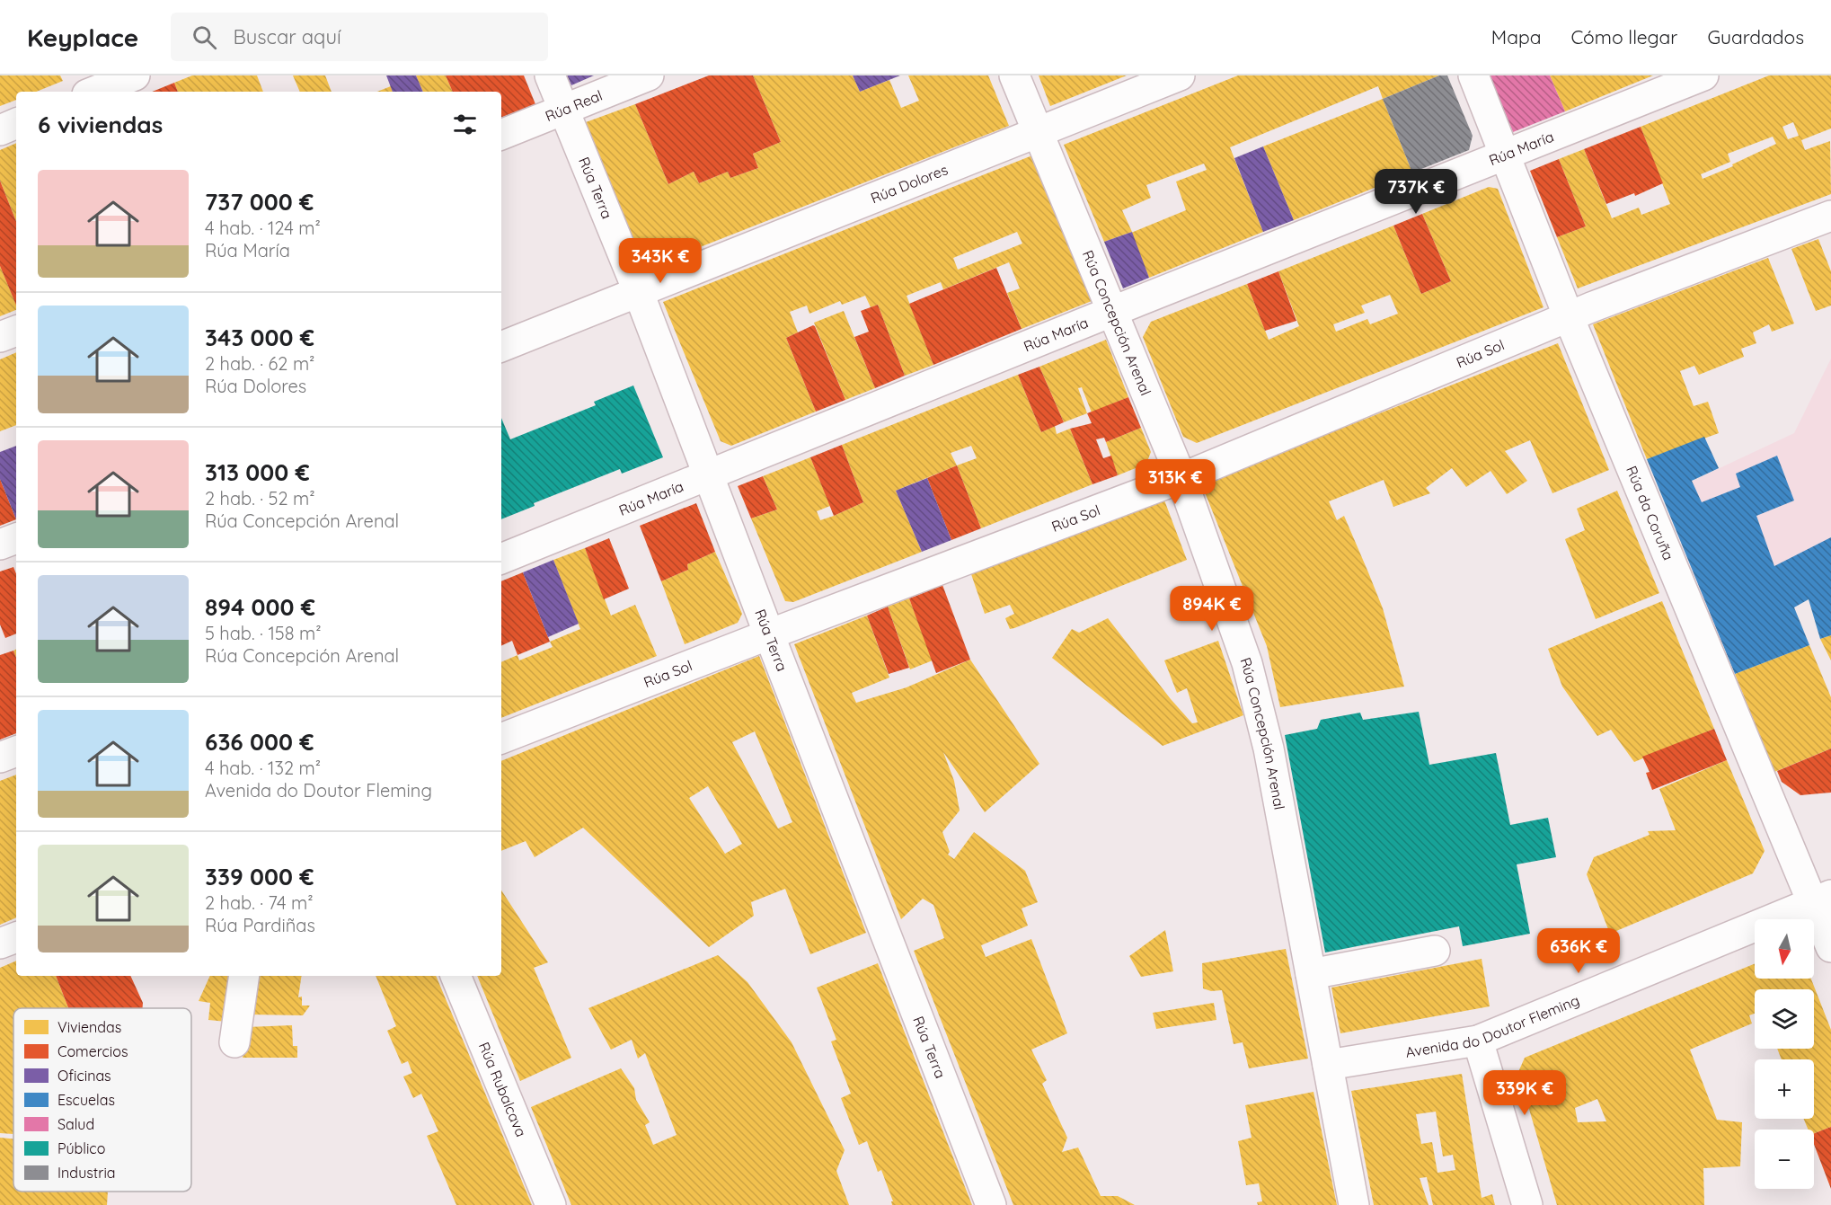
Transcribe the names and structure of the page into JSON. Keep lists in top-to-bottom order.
{
  "streets": {
    "street": [
      "Rúa Real",
      "Rúa María",
      "Rúa Dolores",
      "Rúa Terra",
      "Rúa Concepción Arenal",
      "Rúa Sol",
      "Rúa da Coruña",
      "Avenida do Doutor Fleming",
      "Rúa Rubalcava"
    ]
  },
  "crossings": [
    ["Rúa Real", "Rúa Terra"],
    ["Rúa María", "Rúa Terra"],
    ["Rúa María", "Rúa Concepción Arenal"],
    ["Rúa María", "Rúa da Coruña"],
    ["Rúa Dolores", "Rúa Terra"],
    ["Rúa Dolores", "Rúa Concepción Arenal"],
    ["Rúa Terra", "Rúa Sol"],
    ["Rúa Concepción Arenal", "Rúa Sol"],
    ["Rúa Concepción Arenal", "Avenida do Doutor Fleming"],
    ["Rúa Sol", "Rúa da Coruña"],
    ["Rúa da Coruña", "Avenida do Doutor Fleming"]
  ],
  "legend": [
    "Viviendas",
    "Comercios",
    "Oficinas",
    "Escuelas",
    "Salud",
    "Público",
    "Industria"
  ],
  "north": "bottom",
  "page": {
    "header": "Keyplace",
    "search": "Buscar aquí",
    "nav": ["Mapa", "Cómo llegar", "Guardados"],
    "heading": "6 viviendas",
    "list": [
      {
        "name": "737 000 €",
        "note": "4 hab. · 124 m² · Rúa María"
      },
      {
        "name": "343 000 €",
        "note": "2 hab. · 62 m² · Rúa Dolores"
      },
      {
        "name": "313 000 €",
        "note": "2 hab. · 52 m² · Rúa Concepción Arenal"
      },
      {
        "name": "894 000 €",
        "note": "5 hab. · 158 m² · Rúa Concepción Arenal"
      },
      {
        "name": "636 000 €",
        "note": "4 hab. · 132 m² · Avenida do Doutor Fleming"
      },
      {
        "name": "339 000 €",
        "note": "2 hab. · 74 m² · Rúa Pardiñas"
      }
    ],
    "price": [
      "737K €",
      "343K €",
      "313K €",
      "894K €",
      "636K €",
      "339K €"
    ],
    "map_buttons": ["+", "−"]
  }
}
